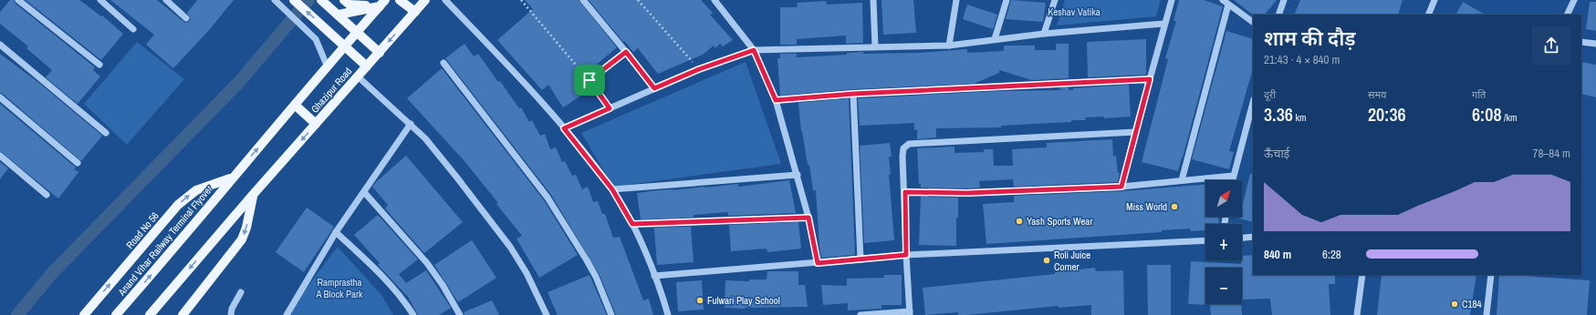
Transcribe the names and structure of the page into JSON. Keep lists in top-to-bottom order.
{
  "streets": {
    "main road": ["Ghazipur Road", "Road No 56", "Anand Vihar Railway Terminal Flyover"]
  },
  "crossings": [
    ["Ghazipur Road", "Road No 56"],
    ["Ghazipur Road", "Anand Vihar Railway Terminal Flyover"],
    ["Road No 56", "Anand Vihar Railway Terminal Flyover"]
  ],
  "parks": ["Keshav Vatika", "Ramprastha A Block Park"],
  "places": [
    "Miss World",
    "Yash Sports Wear",
    "Roli Juice Corner",
    "Fulwari Play School",
    "C184"
  ],
  "north": "top right",
  "page": {
    "heading": ["शाम की दौड़", "21:43 · 4 × 840 m"],
    "stats": [
      ["दूरी", "3.36 km"],
      ["समय", "20:36"],
      ["गति", "6:08 /km"]
    ],
    "chart": ["ऊँचाई", "78–84 m"],
    "map_buttons": ["+", "−"],
    "list": [
      {
        "name": "840 m",
        "note": "6:28"
      }
    ]
  }
}
